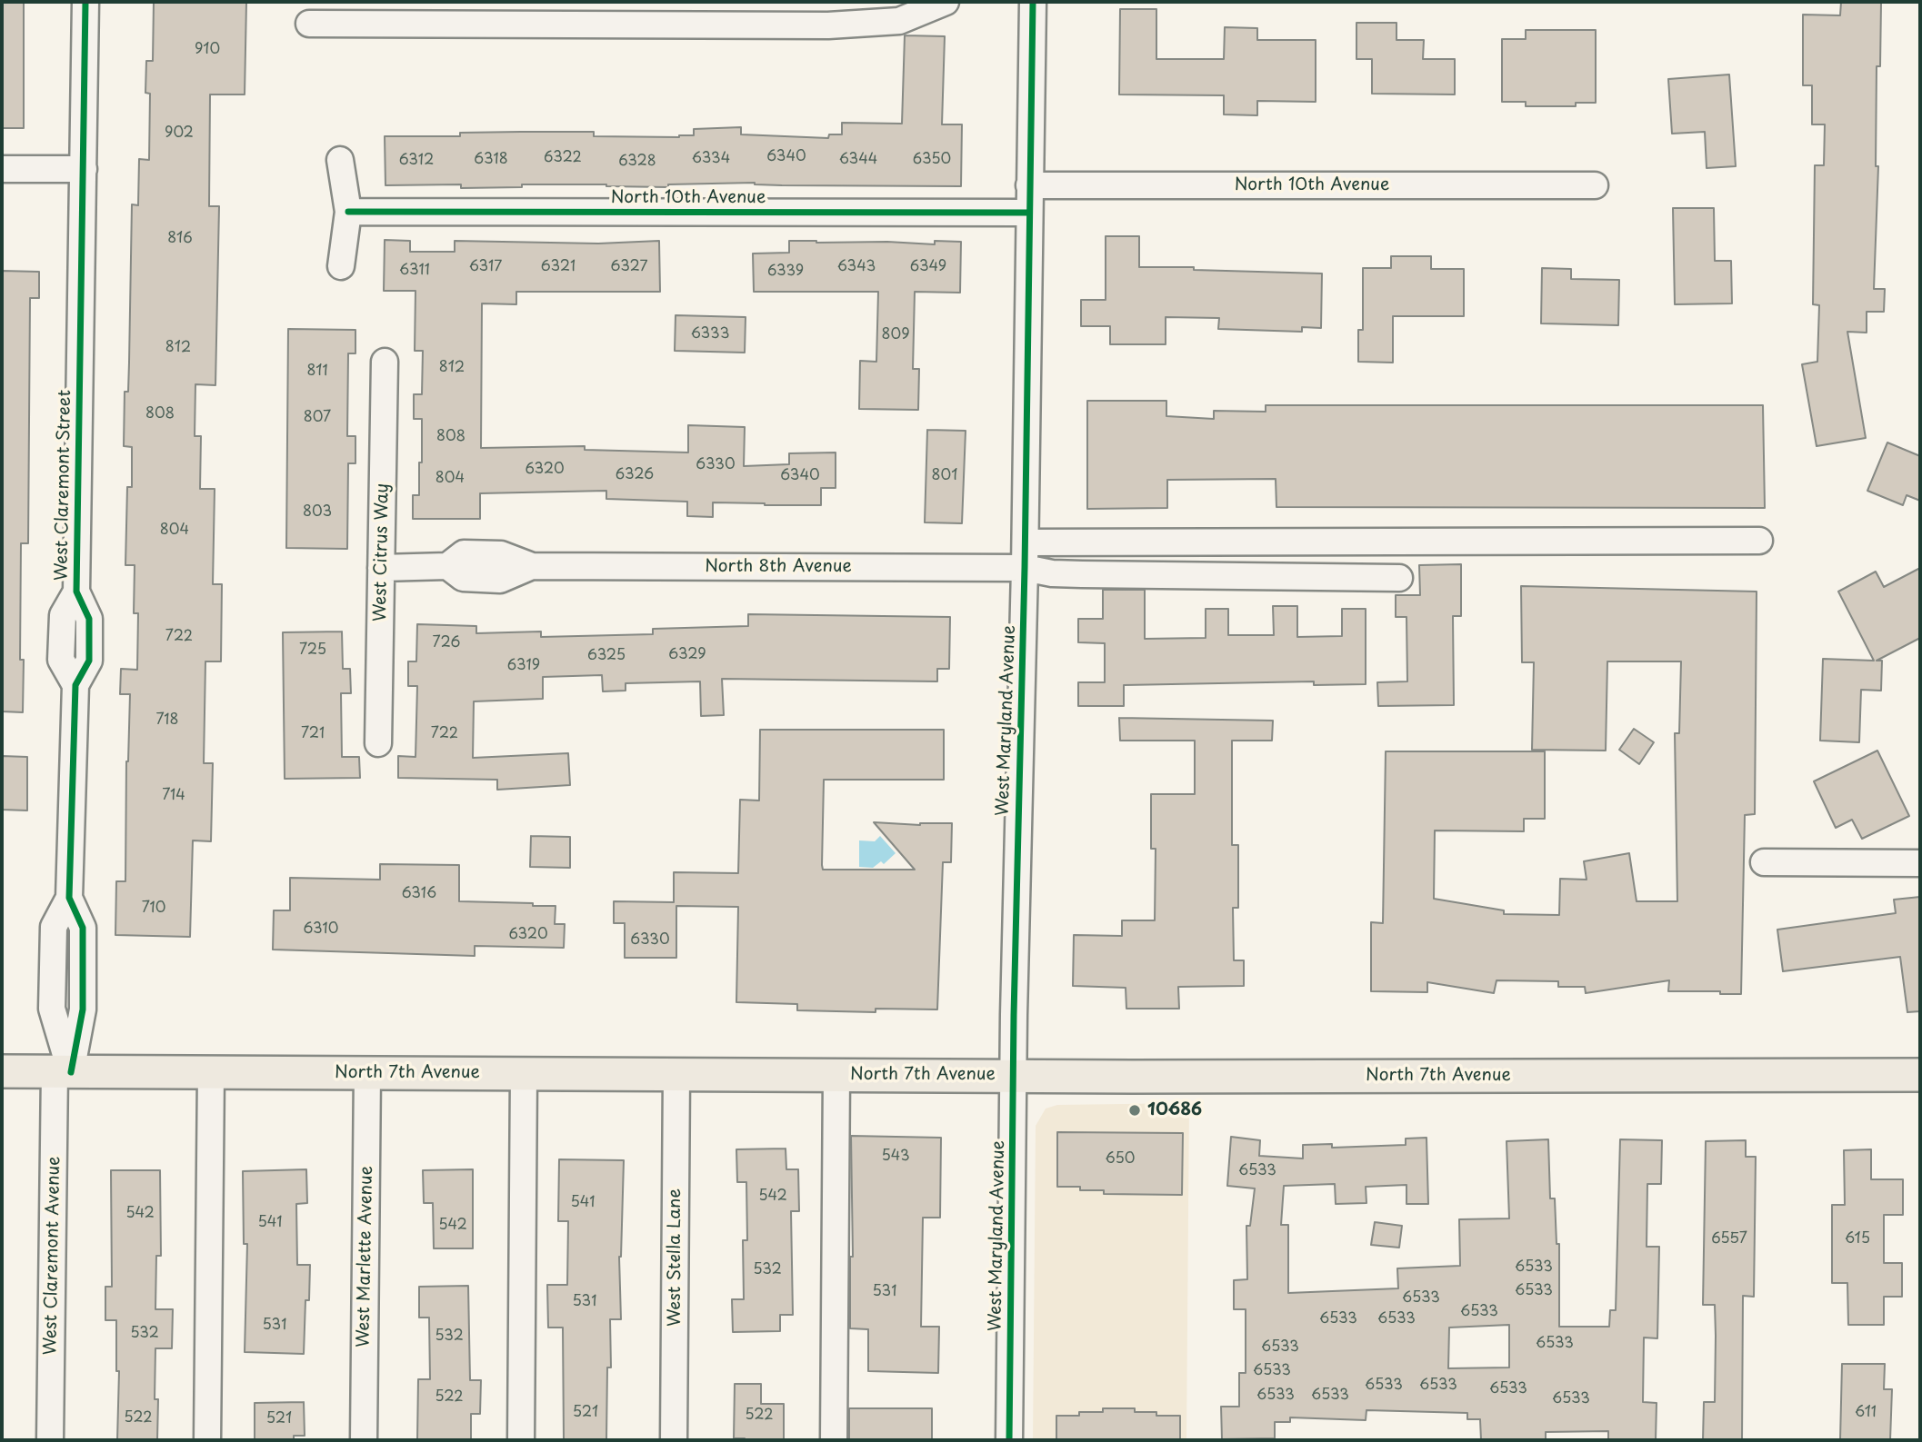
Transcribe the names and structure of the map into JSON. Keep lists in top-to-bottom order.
{
  "streets": {
    "main road": ["North 7th Avenue"],
    "street": [
      "North 10th Avenue",
      "West Claremont Street",
      "West Citrus Way",
      "North 8th Avenue",
      "West Maryland Avenue",
      "West Claremont Avenue",
      "West Marlette Avenue",
      "West Stella Lane"
    ]
  },
  "crossings": [
    ["North 10th Avenue", "West Maryland Avenue"],
    ["West Claremont Street", "North 7th Avenue"],
    ["West Claremont Street", "West Claremont Avenue"],
    ["West Citrus Way", "North 8th Avenue"],
    ["North 8th Avenue", "West Maryland Avenue"],
    ["West Maryland Avenue", "North 7th Avenue"],
    ["North 7th Avenue", "West Claremont Avenue"],
    ["North 7th Avenue", "West Marlette Avenue"],
    ["North 7th Avenue", "West Stella Lane"]
  ],
  "places": ["10686"],
  "house_numbers": [
    "910",
    "902",
    "6340",
    "6322",
    "6334",
    "6318",
    "6344",
    "6350",
    "6312",
    "6328",
    "816",
    "6317",
    "6321",
    "6327",
    "6343",
    "6349",
    "6311",
    "6339",
    "6333",
    "809",
    "812",
    "812",
    "811",
    "808",
    "807",
    "808",
    "6330",
    "6320",
    "6326",
    "6340",
    "801",
    "804",
    "803",
    "804",
    "722",
    "726",
    "725",
    "6329",
    "6325",
    "6319",
    "718",
    "721",
    "722",
    "714",
    "6316",
    "710",
    "6310",
    "6320",
    "6330",
    "543",
    "650",
    "6533",
    "542",
    "541",
    "542",
    "541",
    "542",
    "6557",
    "615",
    "6533",
    "532",
    "6533",
    "531",
    "6533",
    "531",
    "6533",
    "6533",
    "6533",
    "531",
    "532",
    "532",
    "6533",
    "6533",
    "6533",
    "6533",
    "6533",
    "6533",
    "6533",
    "6533",
    "522",
    "6533",
    "521",
    "611",
    "522",
    "522",
    "521"
  ]
}
